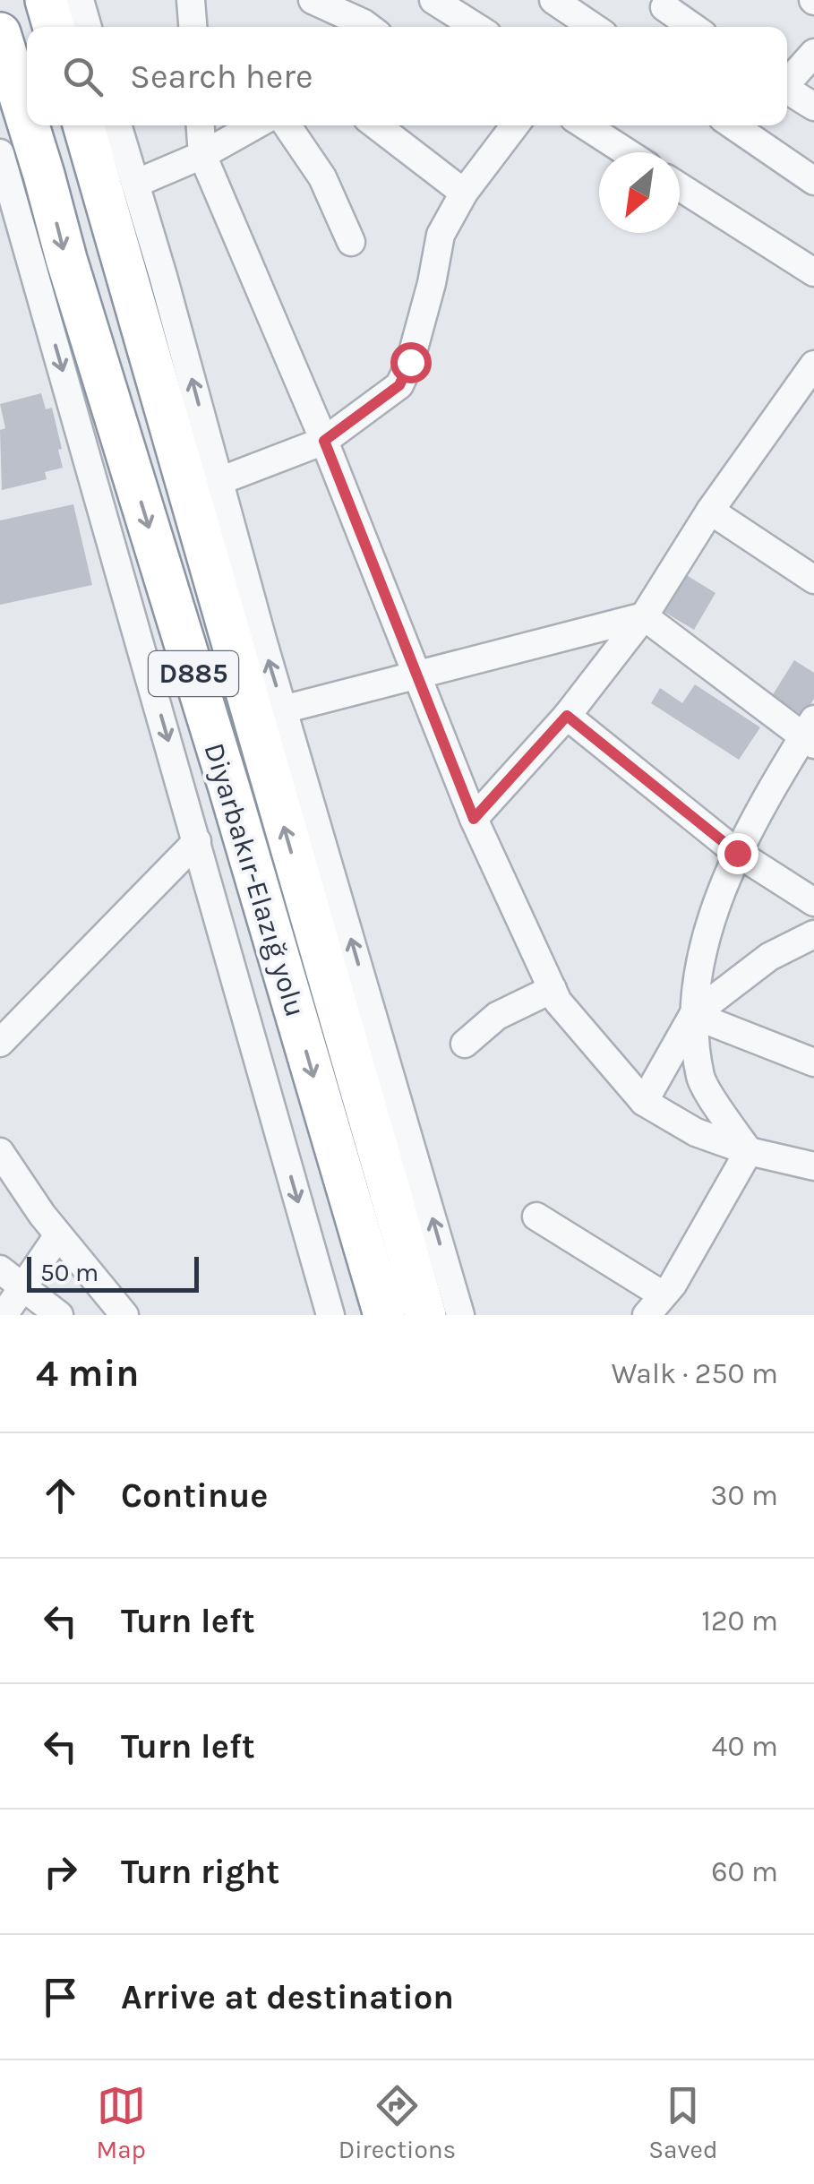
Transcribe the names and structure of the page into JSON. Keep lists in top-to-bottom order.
{
  "streets": {
    "highway": ["D885", "Diyarbakır-Elazığ yolu"]
  },
  "scale_bar": "50 m",
  "north": "bottom left",
  "page": {
    "search": "Search here",
    "scale": "50 m",
    "heading": ["4 min", "Walk · 250 m"],
    "list": [
      ["Continue", "30 m"],
      ["Turn left", "120 m"],
      ["Turn left", "40 m"],
      ["Turn right", "60 m"],
      "Arrive at destination"
    ],
    "nav": ["Map", "Directions", "Saved"]
  }
}
